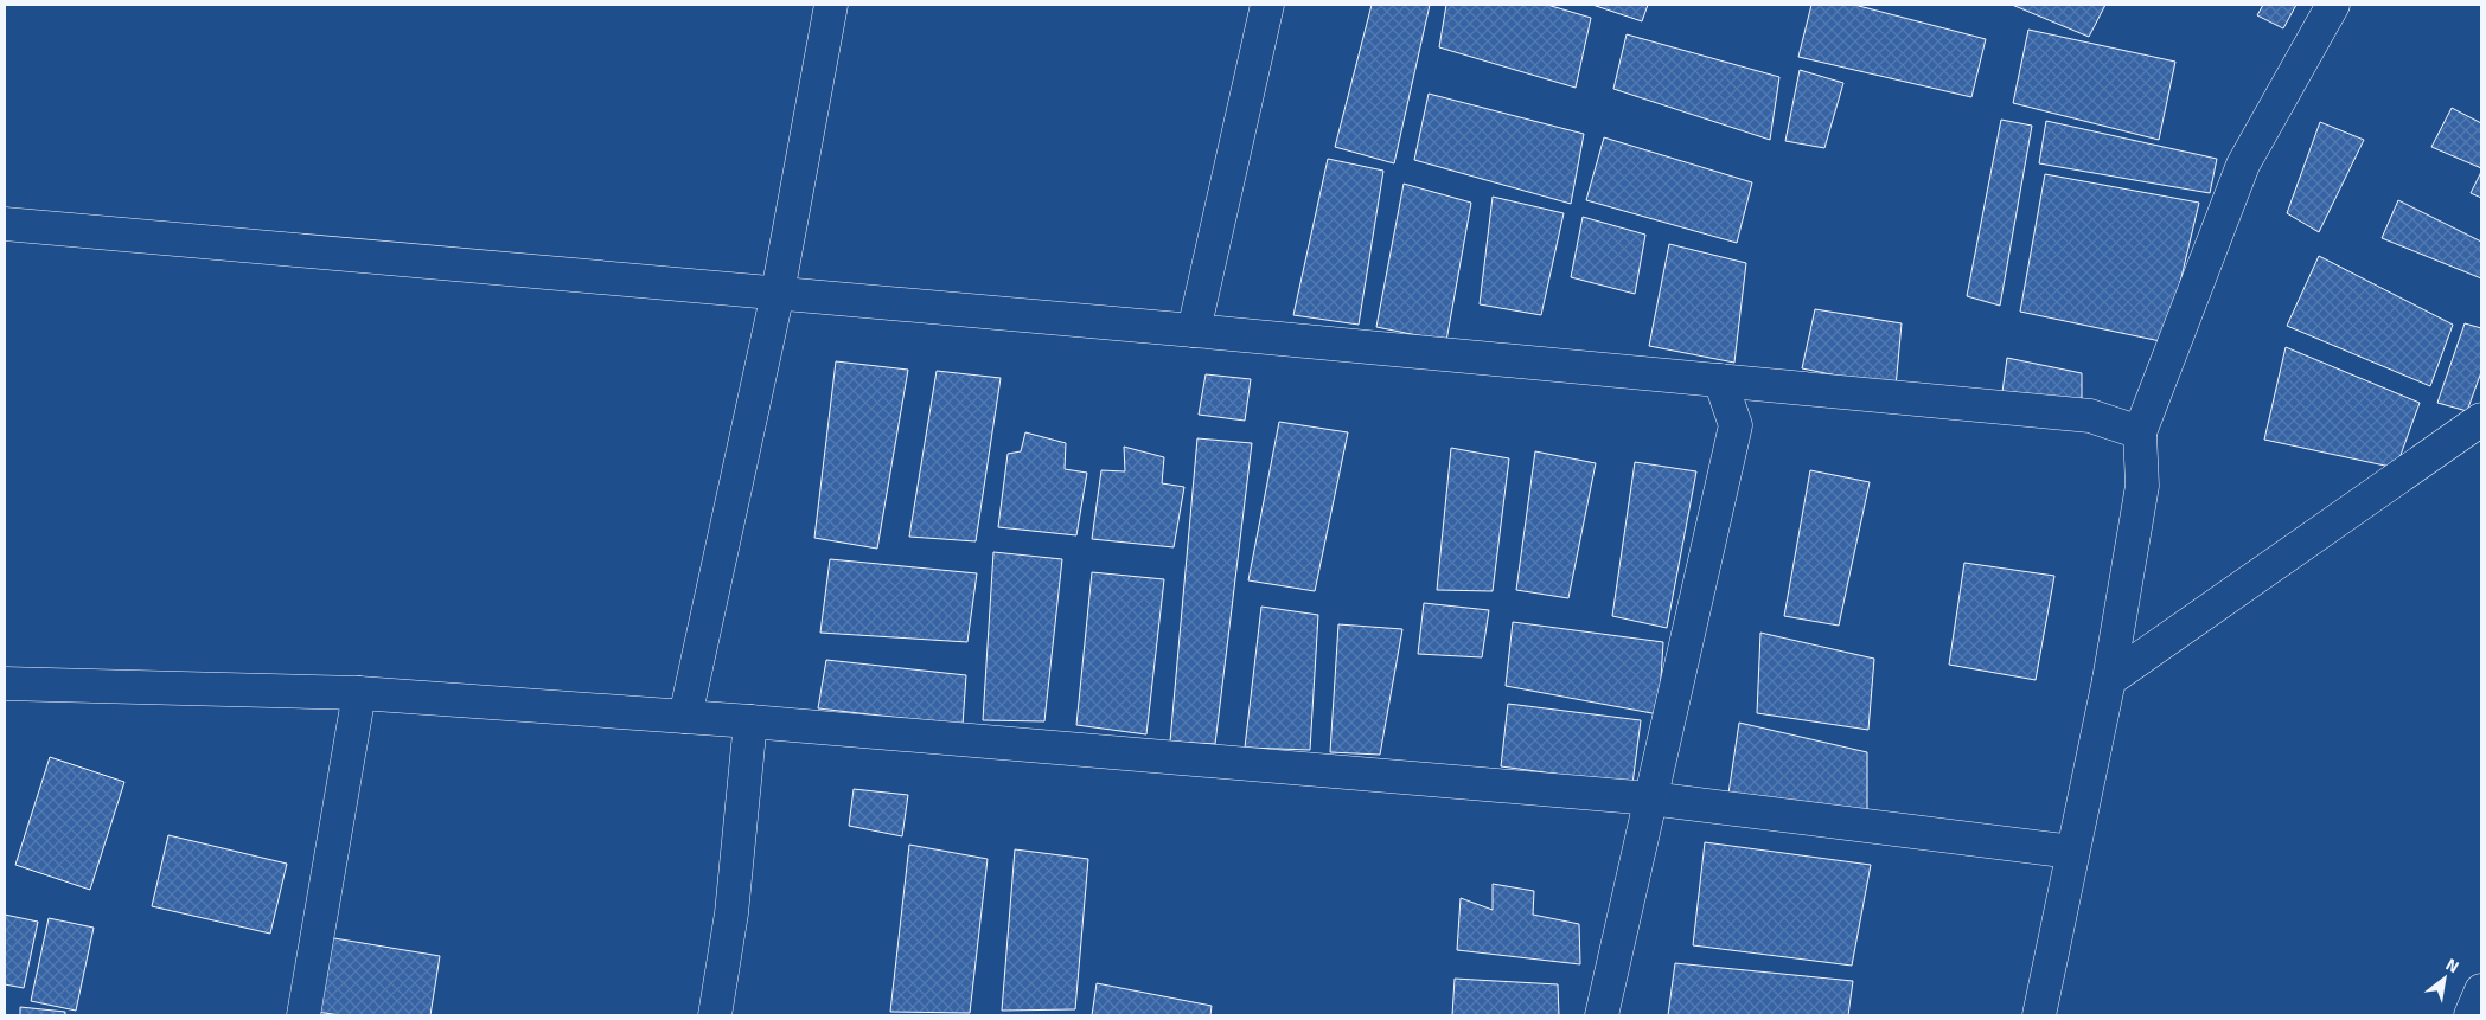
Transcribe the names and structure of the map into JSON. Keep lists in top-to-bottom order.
{
  "north": "top right"
}
